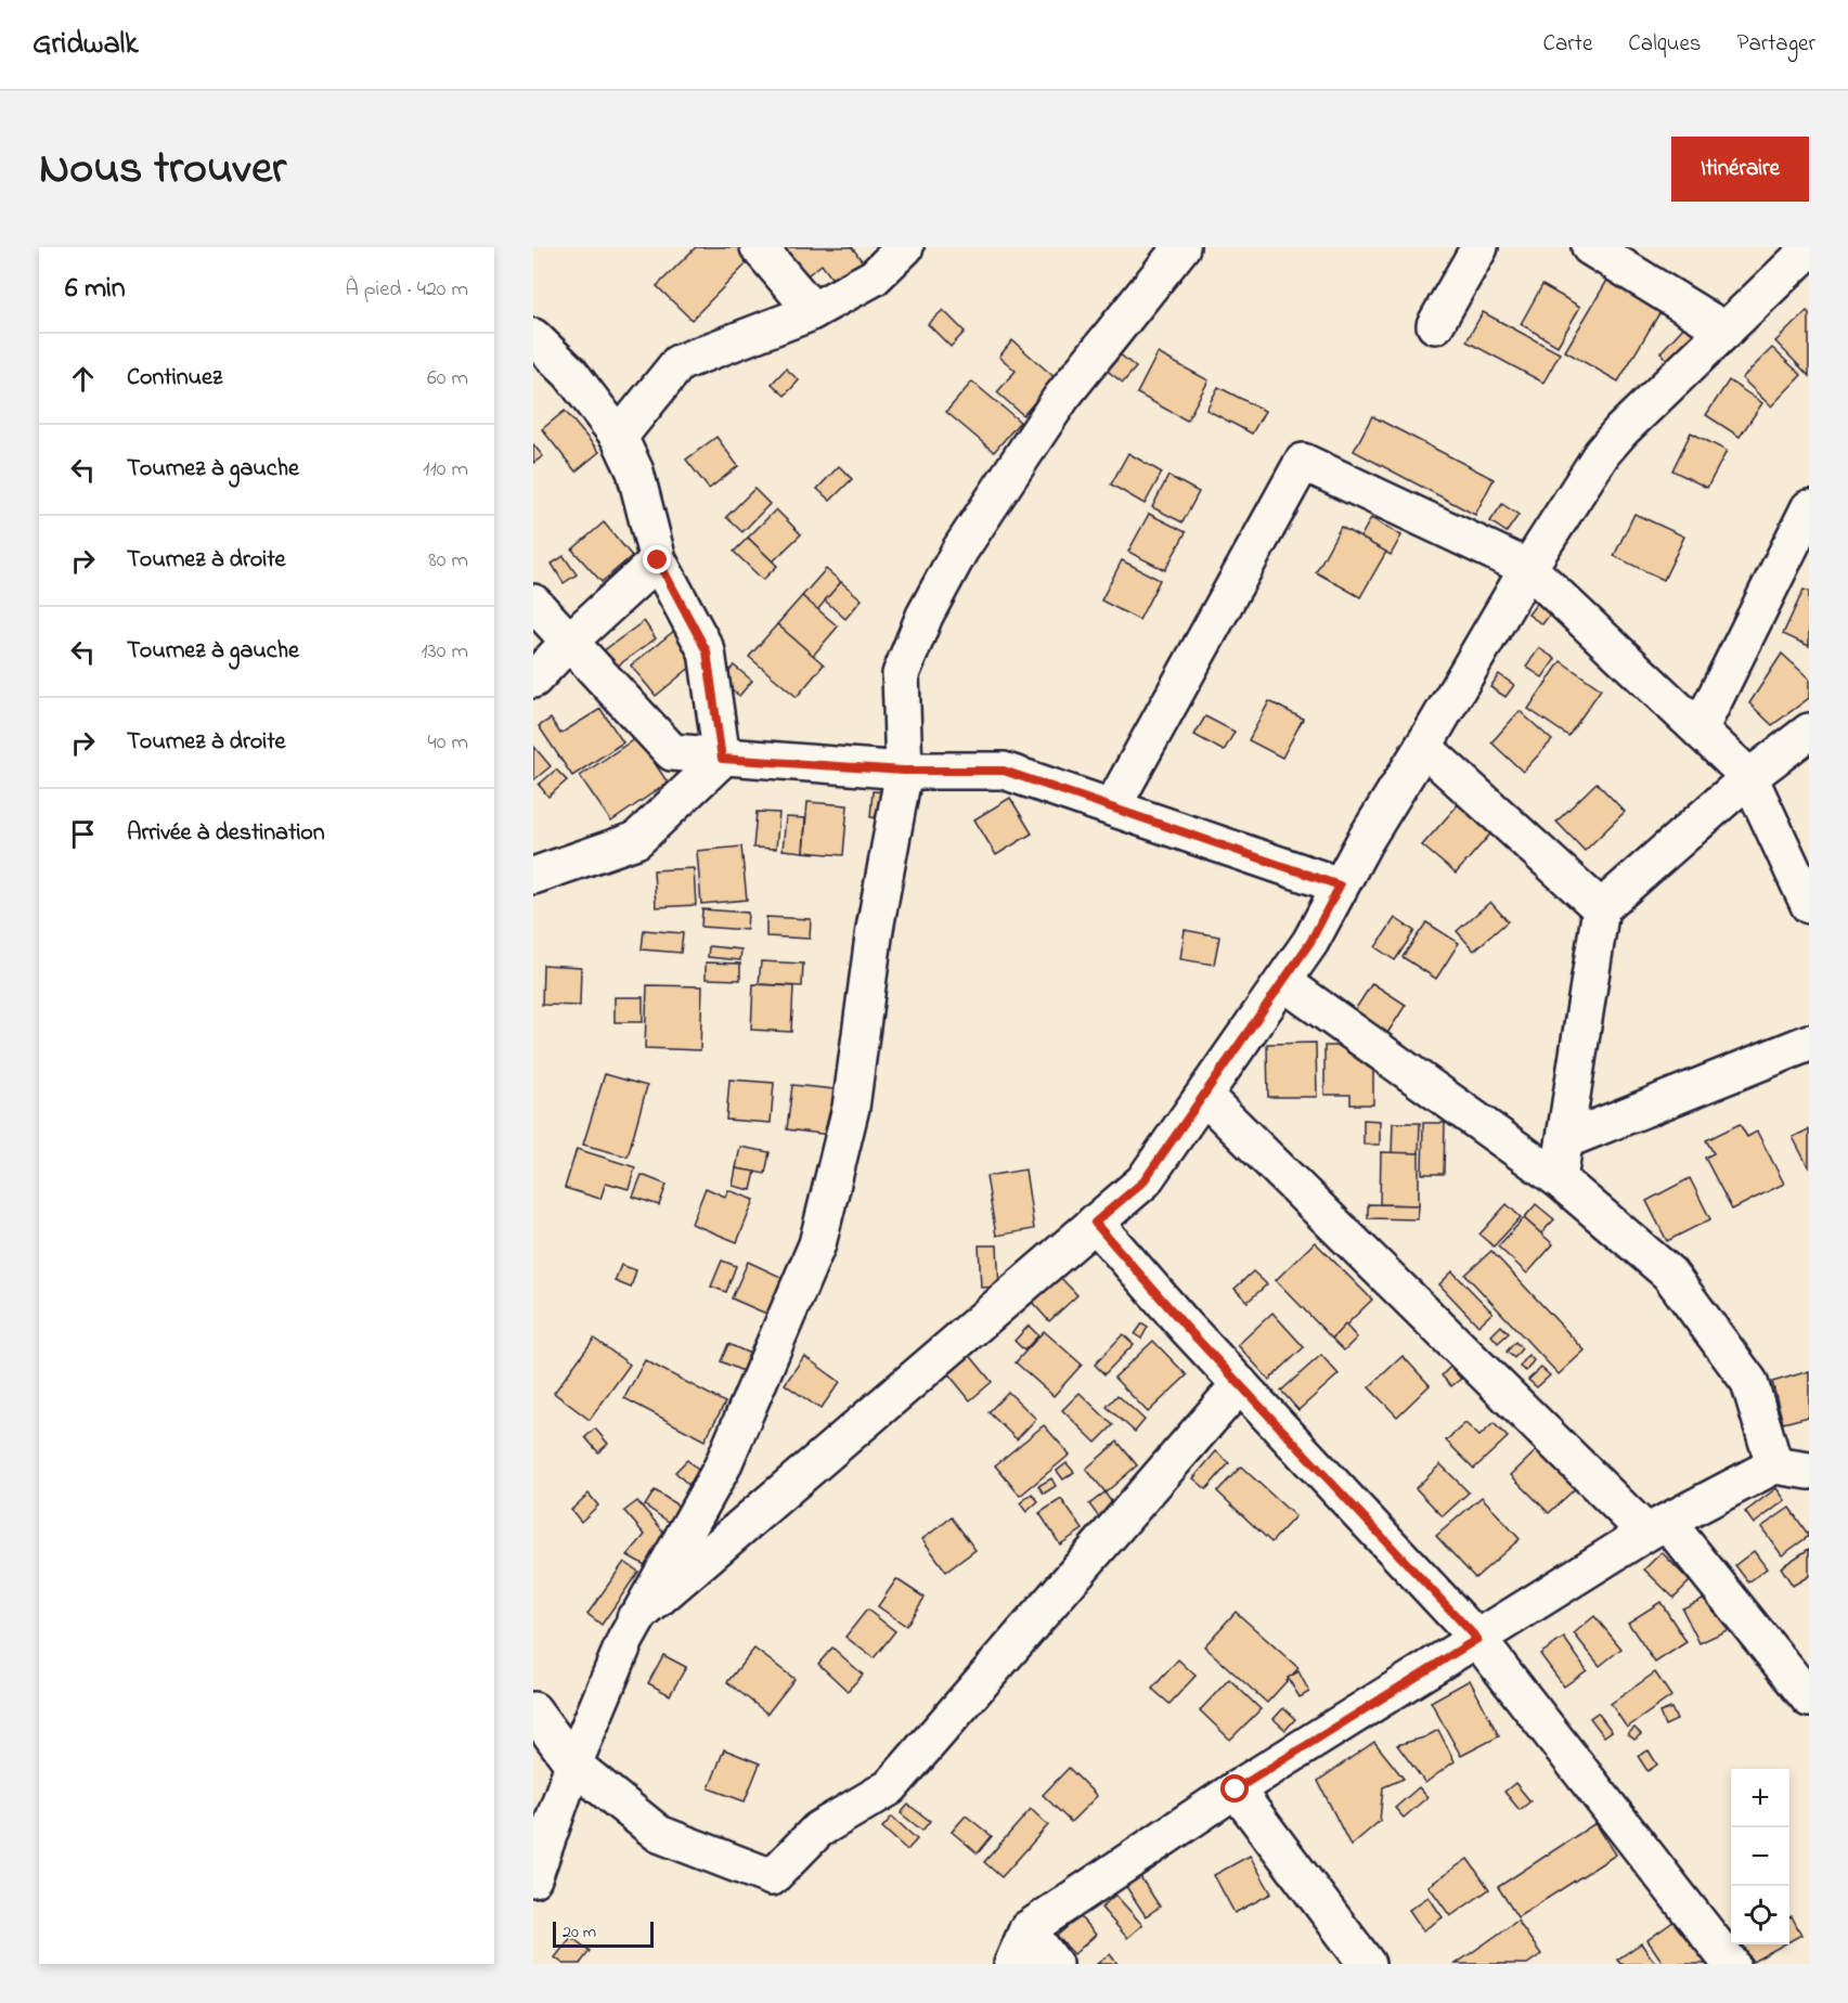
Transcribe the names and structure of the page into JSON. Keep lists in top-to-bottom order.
{
  "scale_bar": "20 m",
  "page": {
    "header": "Gridwalk",
    "nav": ["Carte", "Calques", "Partager"],
    "title": "Nous trouver",
    "buttons": "Itinéraire",
    "heading": ["6 min", "À pied · 420 m"],
    "list": [
      ["Continuez", "60 m"],
      ["Tournez à gauche", "110 m"],
      ["Tournez à droite", "80 m"],
      ["Tournez à gauche", "130 m"],
      ["Tournez à droite", "40 m"],
      "Arrivée à destination"
    ],
    "map_buttons": ["+", "−"],
    "scale": "20 m"
  }
}
